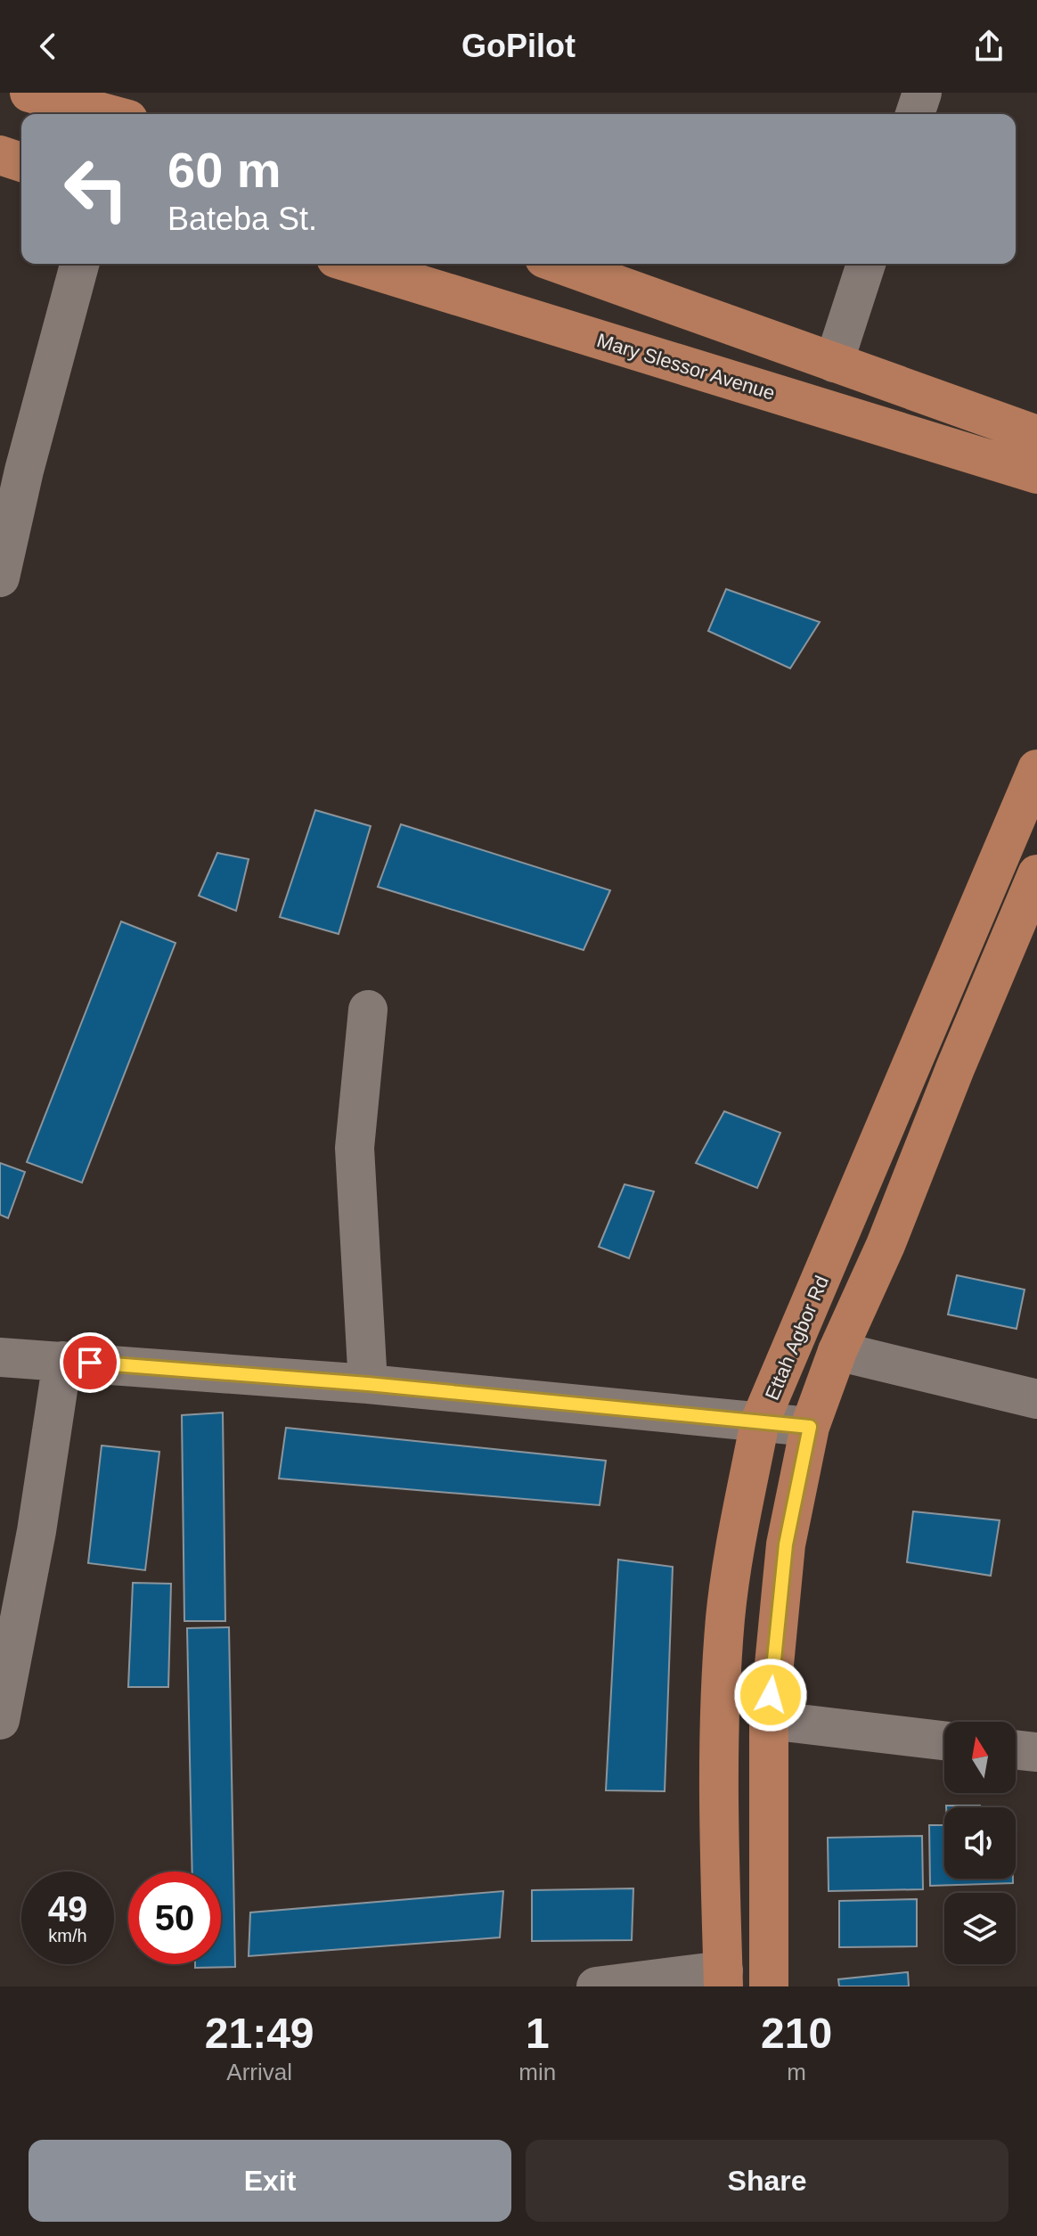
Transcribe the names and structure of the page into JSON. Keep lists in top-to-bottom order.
{
  "streets": {
    "main road": ["Mary Slessor Avenue", "Ettah Agbor Rd"]
  },
  "north": "top",
  "page": {
    "header": "GoPilot",
    "turn": ["60 m", "Bateba St."],
    "speed": "49 km/h",
    "limit": "50",
    "eta": [
      "21:49",
      "Arrival",
      "1",
      "min",
      "210",
      "m"
    ],
    "buttons": ["Exit", "Share"]
  }
}
